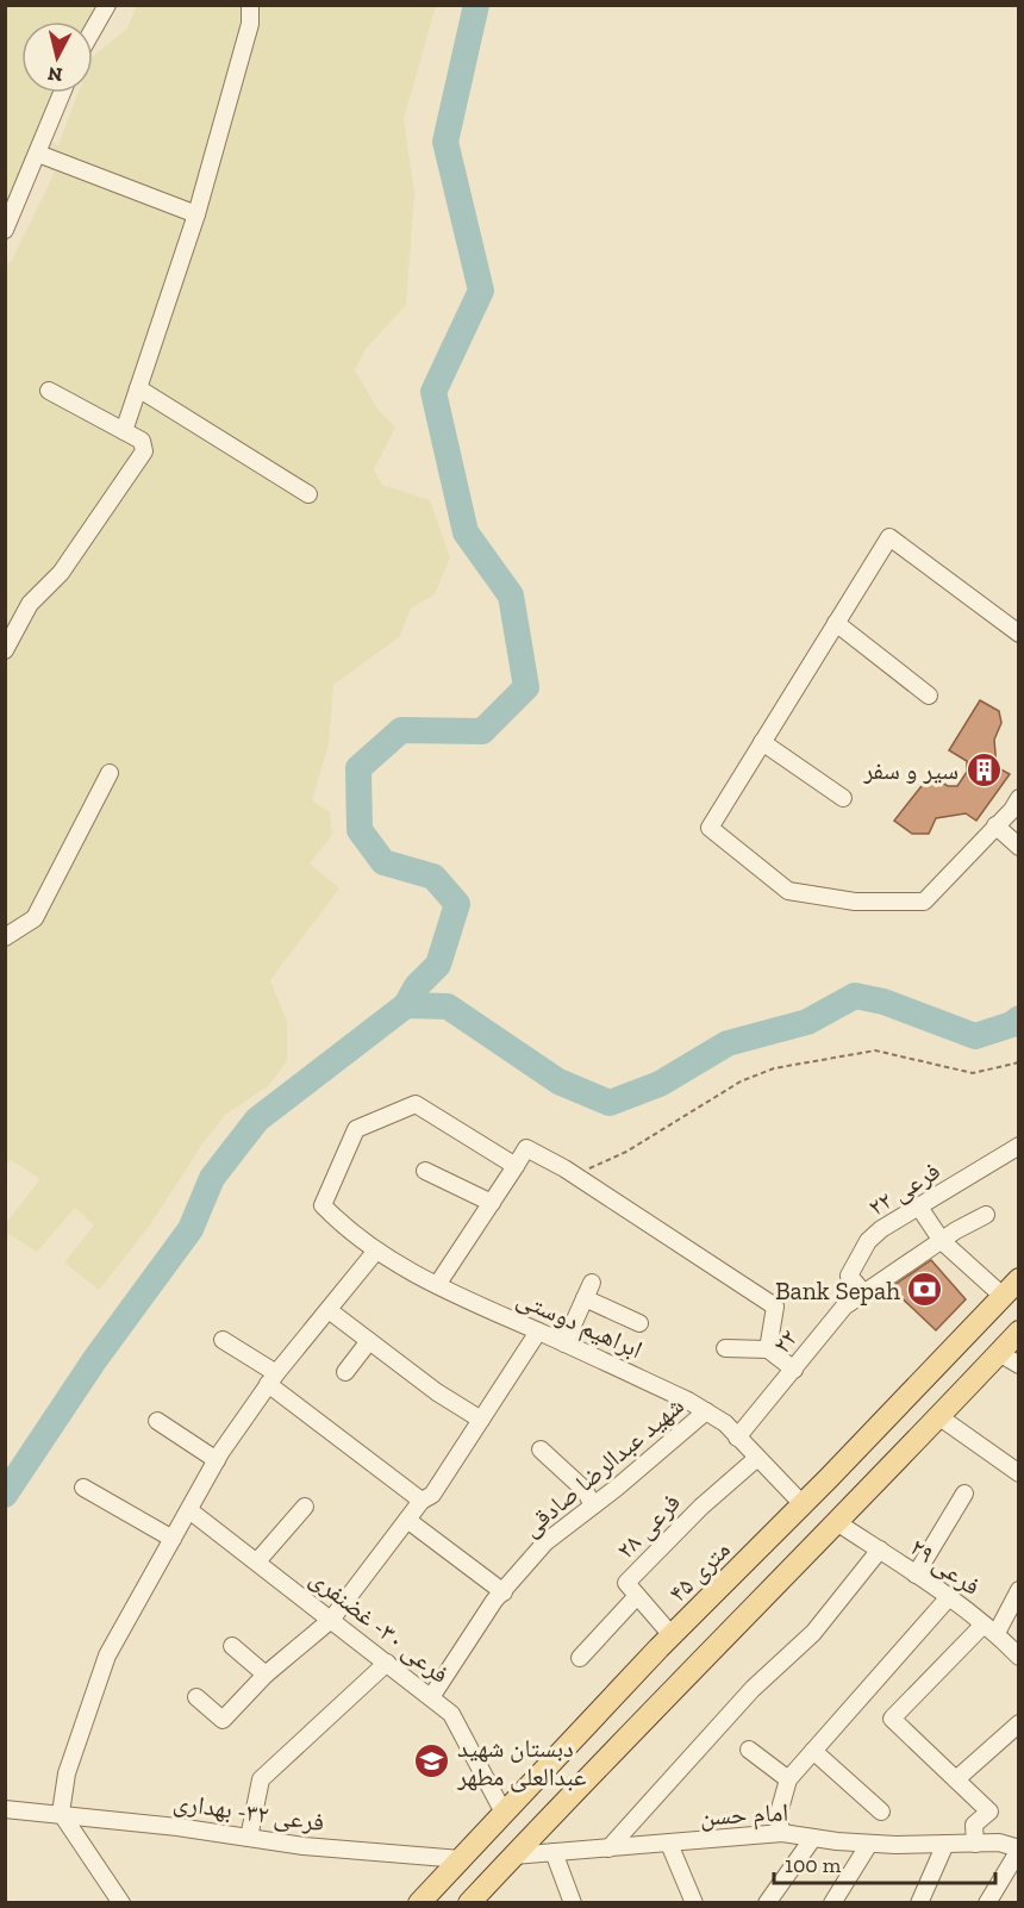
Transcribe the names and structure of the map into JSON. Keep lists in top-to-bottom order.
{
  "streets": {
    "main road": ["۴۵ متری"],
    "street": [
      "فرعی ۲۲",
      "ابراهیم دوستی",
      "۲۲",
      "شهید عبدالرضا صادقی",
      "فرعی ۲۸",
      "فرعی ۲۹",
      "فرعی ۳۰- غضنفری",
      "فرعی ۳۲- بهداری",
      "امام حسن"
    ]
  },
  "crossings": [
    ["فرعی ۲۲", "۲۲"],
    ["ابراهیم دوستی", "۲۲"],
    ["ابراهیم دوستی", "شهید عبدالرضا صادقی"],
    ["ابراهیم دوستی", "فرعی ۲۸"],
    ["ابراهیم دوستی", "۴۵ متری"],
    ["شهید عبدالرضا صادقی", "فرعی ۳۰- غضنفری"],
    ["فرعی ۲۸", "۴۵ متری"],
    ["۴۵ متری", "فرعی ۳۰- غضنفری"],
    ["۴۵ متری", "فرعی ۳۲- بهداری"]
  ],
  "places": {
    "building": ["سیر و سفر"],
    "bank": ["Bank Sepah"],
    "school or university": ["دبستان شهید عبدالعلی مطهر"]
  },
  "scale_bar": "100 m",
  "north": "bottom"
}
